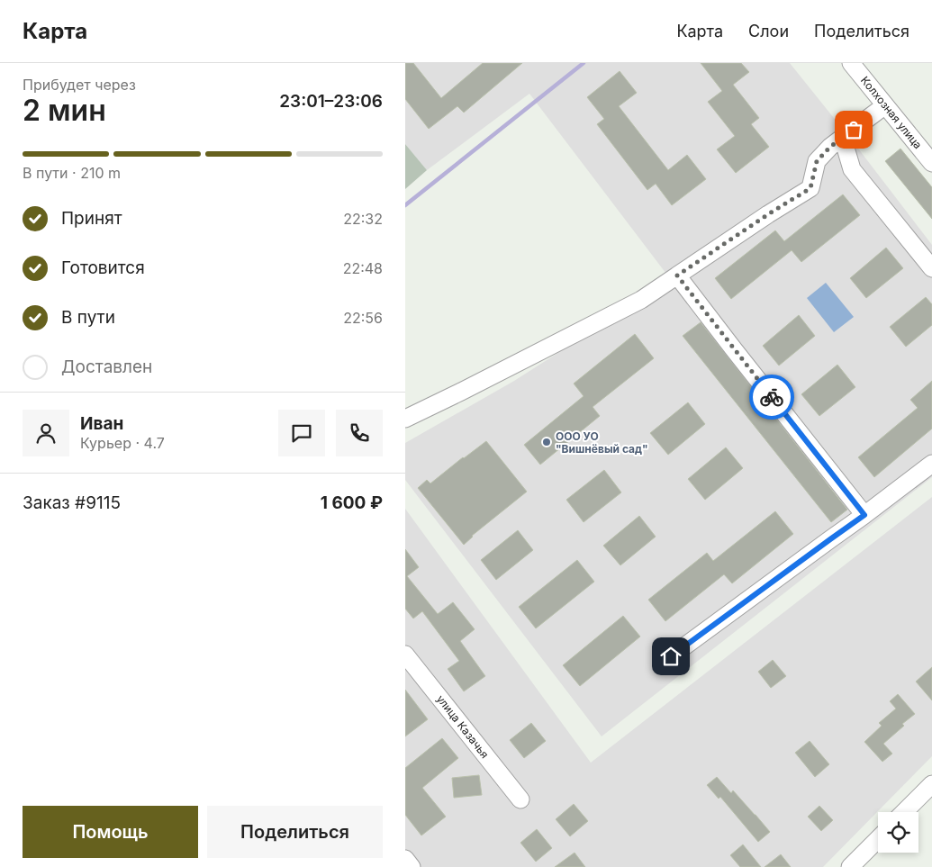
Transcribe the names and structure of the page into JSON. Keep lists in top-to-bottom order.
{
  "streets": {
    "street": ["Колхозная улица", "улица Казачья"]
  },
  "places": ["ООО УО \"Вишнёвый сад\""],
  "page": {
    "header": "Карта",
    "nav": ["Карта", "Слои", "Поделиться"],
    "heading": ["2 мин", "Прибудет через", "23:01–23:06"],
    "panel": [
      "Иван",
      "Курьер · 4.7",
      "Заказ #9115",
      "1 600 ₽"
    ],
    "bar": "В пути · 210 m",
    "list": [
      ["Принят", "22:32"],
      ["Готовится", "22:48"],
      ["В пути", "22:56"],
      "Доставлен"
    ],
    "buttons": ["Помощь", "Поделиться"]
  }
}
